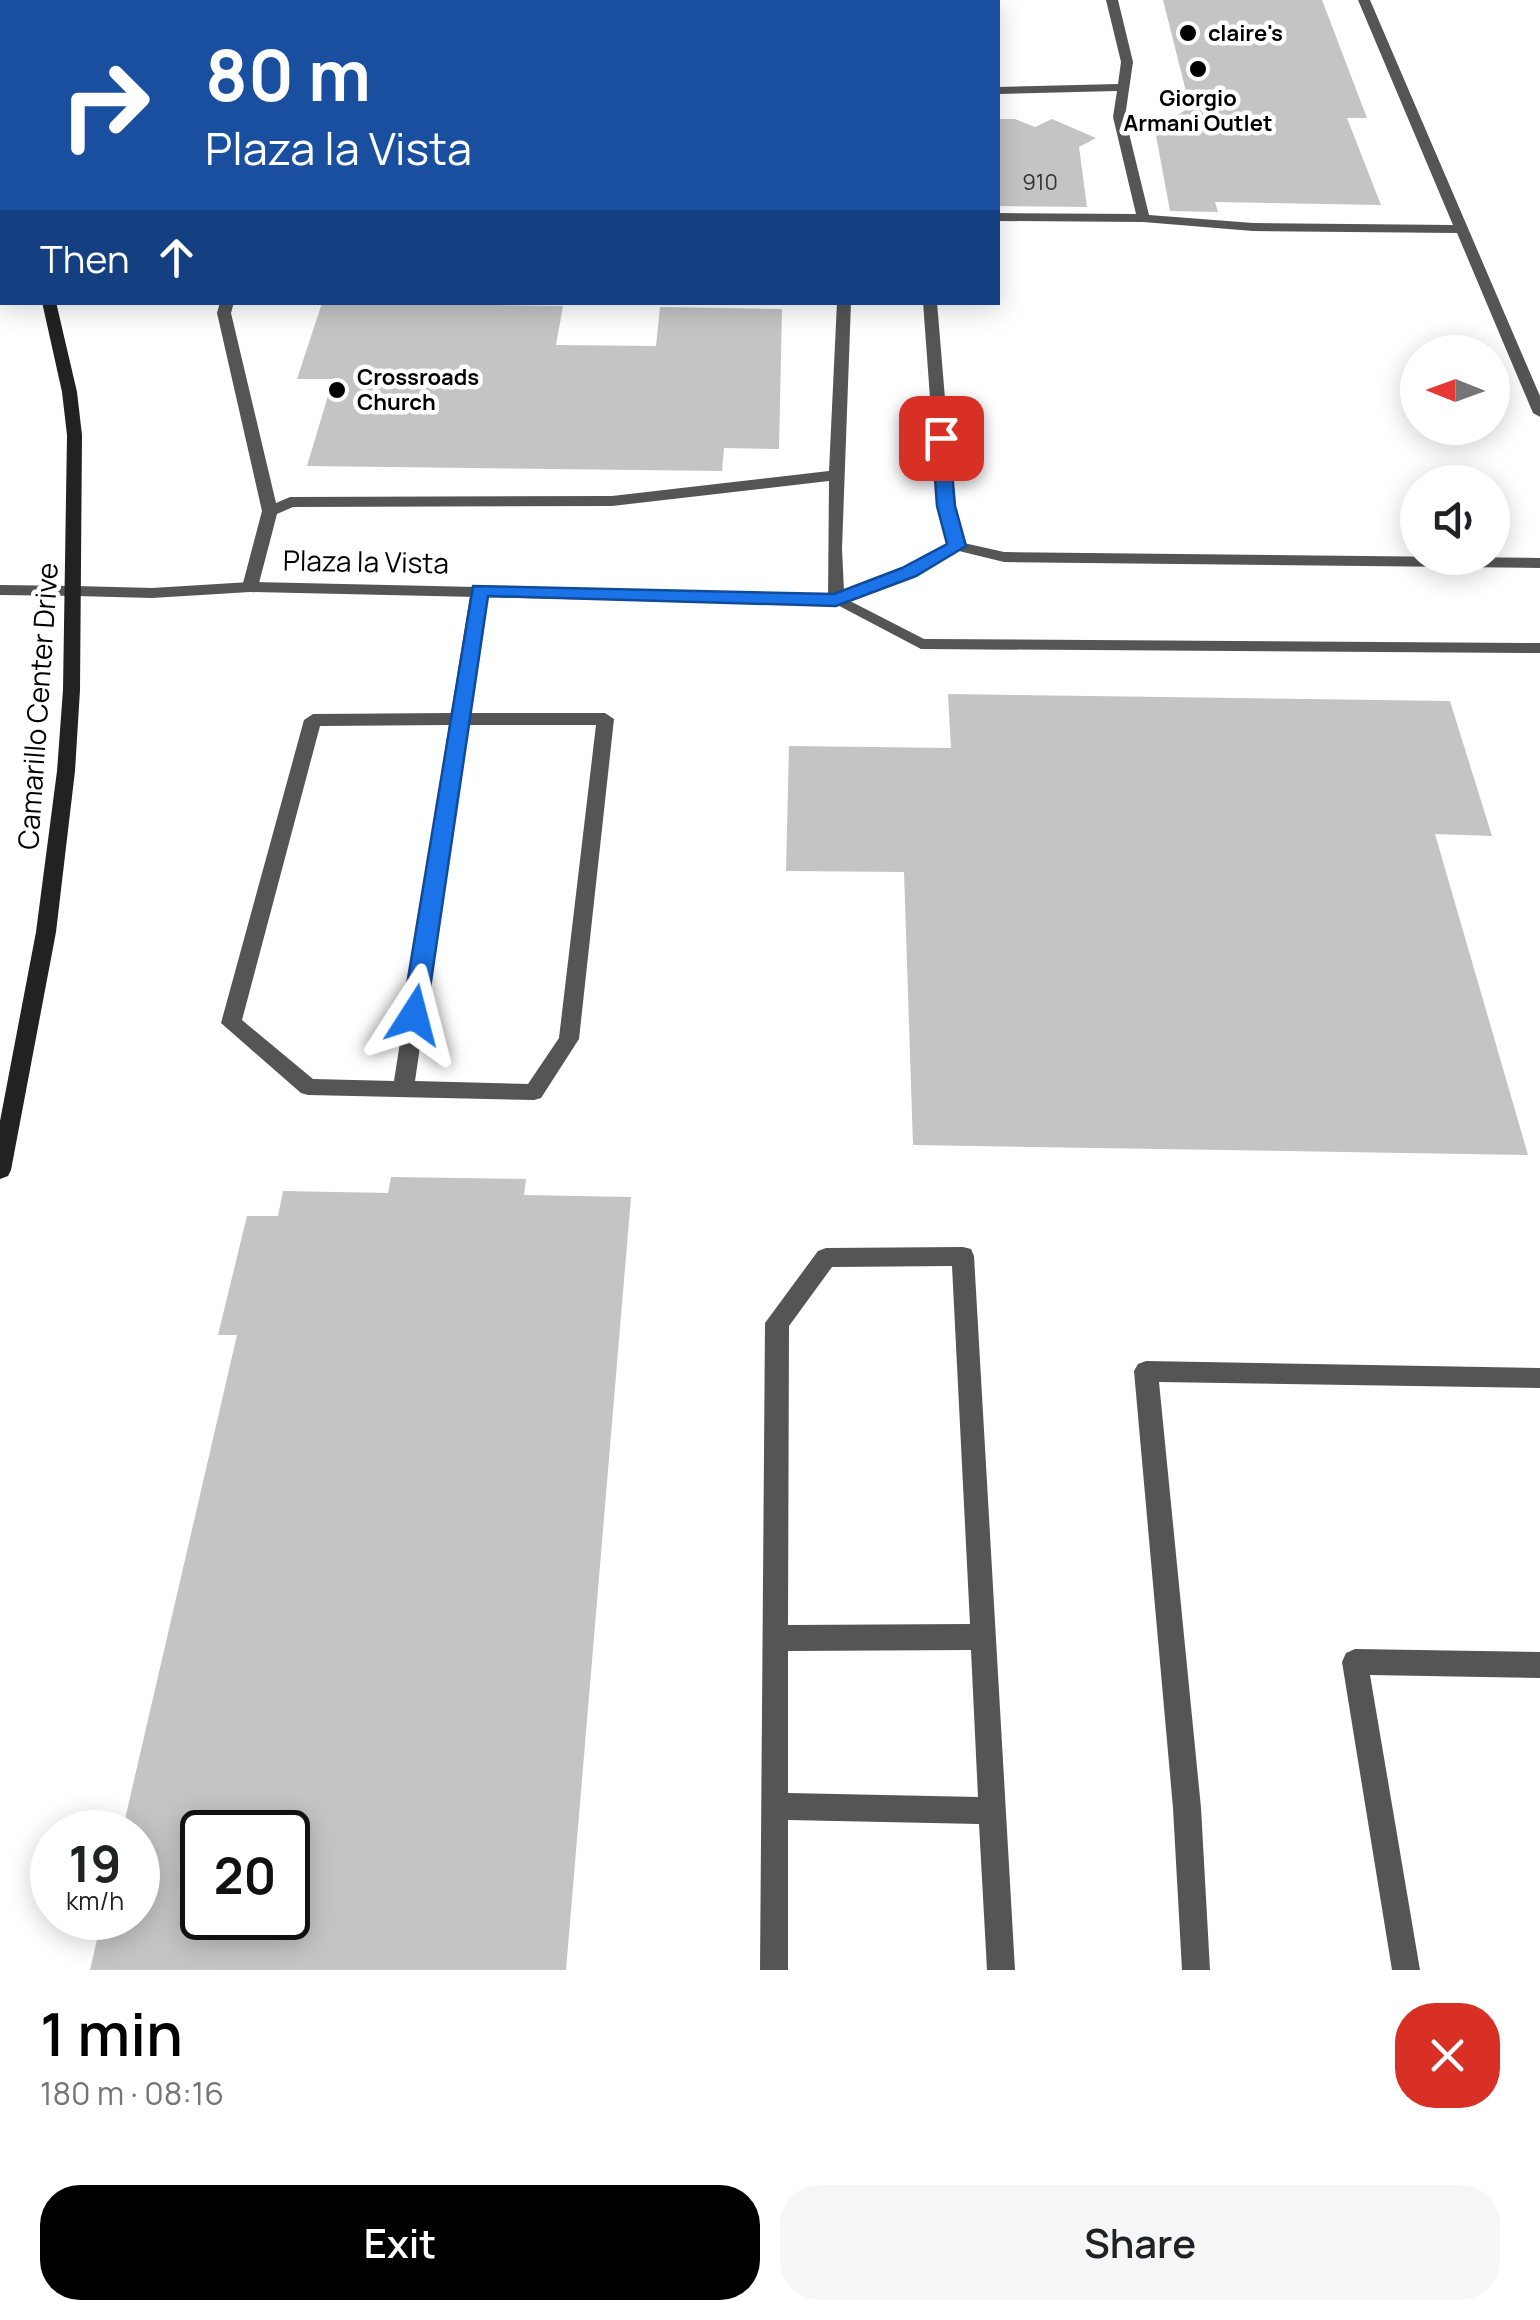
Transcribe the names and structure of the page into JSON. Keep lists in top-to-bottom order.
{
  "streets": {
    "street": ["Plaza la Vista", "Camarillo Center Drive"]
  },
  "crossings": [
    ["Plaza la Vista", "Camarillo Center Drive"]
  ],
  "places": ["claire's", "Giorgio Armani Outlet", "Crossroads Church"],
  "house_numbers": ["910"],
  "north": "left",
  "page": {
    "turn": ["80 m", "Plaza la Vista"],
    "then": "Then",
    "speed": "19 km/h",
    "limit": "20",
    "heading": ["1 min", "180 m · 08:16"],
    "buttons": ["Exit", "Share"]
  }
}
